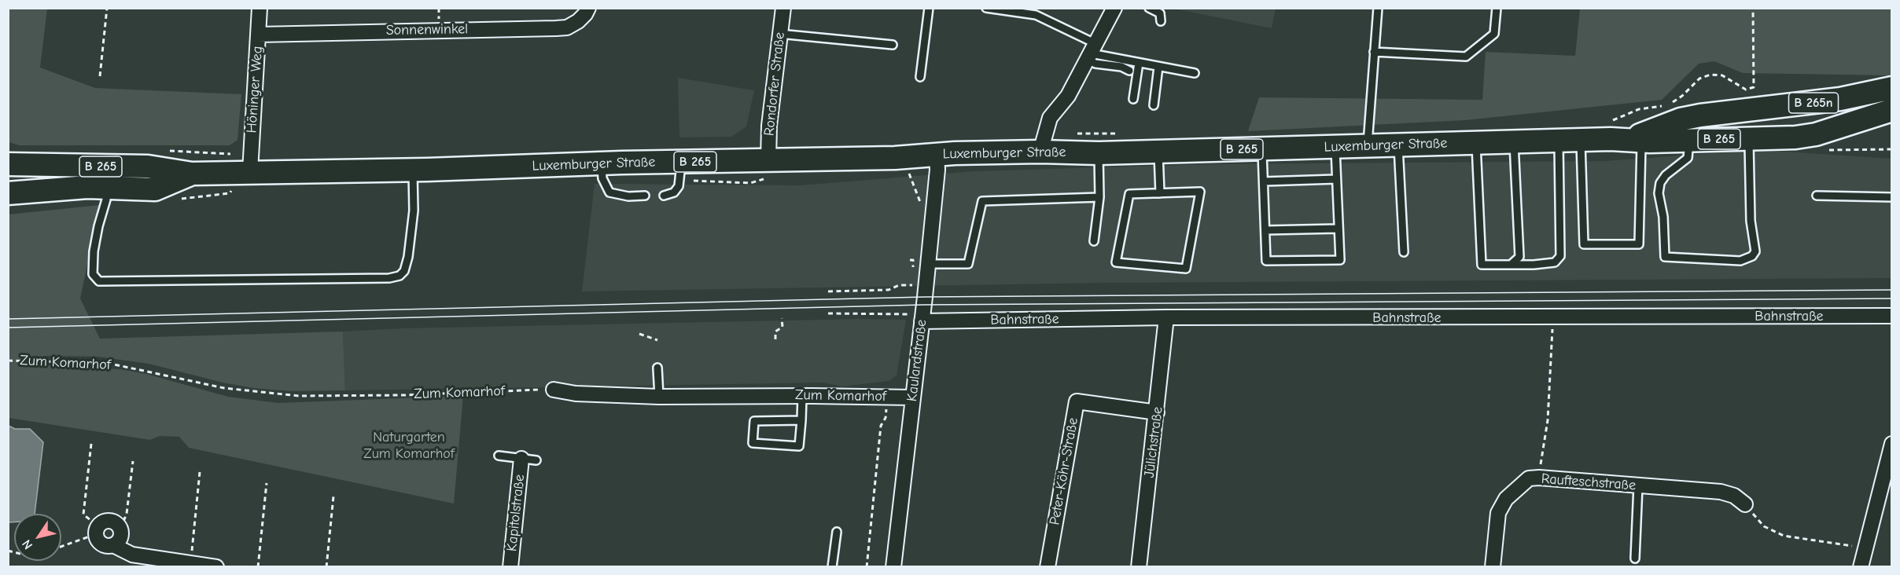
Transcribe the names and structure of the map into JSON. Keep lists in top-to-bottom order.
{
  "streets": {
    "main road": ["B 265n", "B 265", "Luxemburger Straße"],
    "street": [
      "Sonnenwinkel",
      "Rondorfer Straße",
      "Höninger Weg",
      "Bahnstraße",
      "Kaulardstraße",
      "Zum Komarhof",
      "Jülichstraße",
      "Peter-Köhr-Straße",
      "Raufteschstraße",
      "Kapitolstraße"
    ]
  },
  "crossings": [
    ["Sonnenwinkel", "Höninger Weg"],
    ["Rondorfer Straße", "Luxemburger Straße"],
    ["Höninger Weg", "Luxemburger Straße"],
    ["B 265n", "Luxemburger Straße"],
    ["Luxemburger Straße", "Kaulardstraße"],
    ["Bahnstraße", "Kaulardstraße"],
    ["Bahnstraße", "Jülichstraße"],
    ["Kaulardstraße", "Zum Komarhof"],
    ["Jülichstraße", "Peter-Köhr-Straße"]
  ],
  "parks": ["Naturgarten Zum Komarhof"],
  "north": "bottom left"
}
